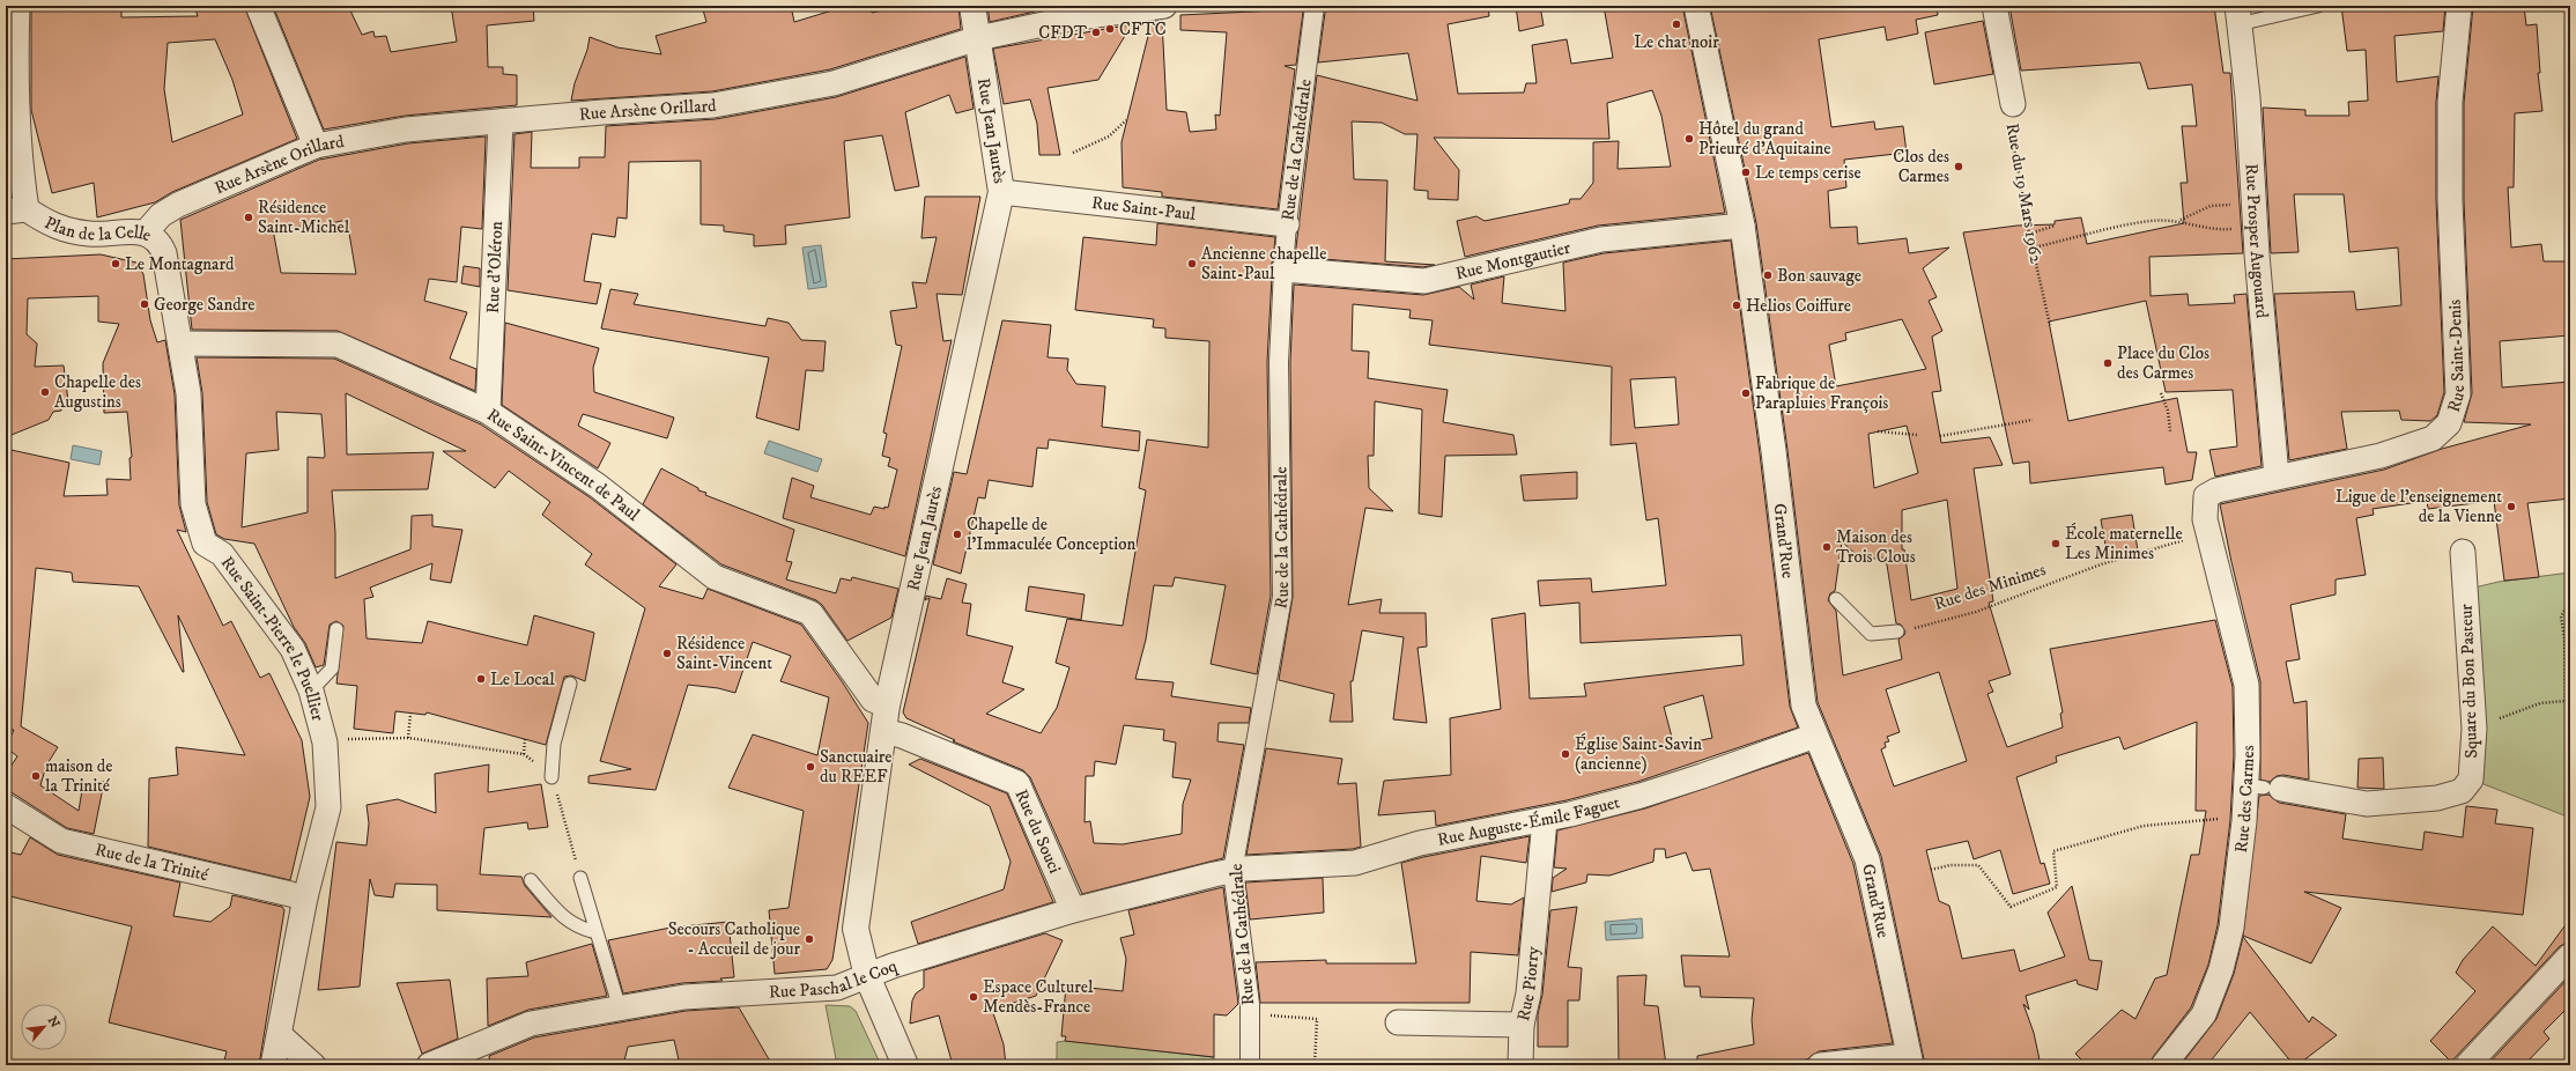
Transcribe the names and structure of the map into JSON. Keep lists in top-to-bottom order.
{
  "streets": {
    "street": [
      "Rue Arsène Orillard",
      "Rue Jean Jaurès",
      "Rue de la Cathédrale",
      "Rue du 19 Mars 1962",
      "Rue Saint-Paul",
      "Plan de la Celle",
      "Rue Prosper Augouard",
      "Rue Montgautier",
      "Rue d'Oléron",
      "Rue Saint-Denis",
      "Rue Saint-Vincent de Paul",
      "Grand'Rue",
      "Rue Saint-Pierre le Puellier",
      "Square du Bon Pasteur",
      "Rue des Carmes",
      "Rue Auguste-Émile Faguet",
      "Rue du Souci",
      "Rue de la Trinité",
      "Rue Paschal le Coq",
      "Rue Piorry"
    ],
    "path": ["Rue des Minimes"]
  },
  "crossings": [
    ["Rue Arsène Orillard", "Rue Jean Jaurès"],
    ["Rue Arsène Orillard", "Plan de la Celle"],
    ["Rue Arsène Orillard", "Rue d'Oléron"],
    ["Rue Jean Jaurès", "Rue Saint-Paul"],
    ["Rue Jean Jaurès", "Rue Saint-Vincent de Paul"],
    ["Rue Jean Jaurès", "Rue du Souci"],
    ["Rue Jean Jaurès", "Rue Paschal le Coq"],
    ["Rue de la Cathédrale", "Rue Saint-Paul"],
    ["Rue de la Cathédrale", "Rue Montgautier"],
    ["Rue de la Cathédrale", "Rue Auguste-Émile Faguet"],
    ["Rue de la Cathédrale", "Rue Paschal le Coq"],
    ["Plan de la Celle", "Rue Saint-Pierre le Puellier"],
    ["Rue Prosper Augouard", "Rue Saint-Denis"],
    ["Rue Montgautier", "Grand'Rue"],
    ["Rue d'Oléron", "Rue Saint-Vincent de Paul"],
    ["Rue Saint-Denis", "Rue des Minimes"],
    ["Rue Saint-Denis", "Rue des Carmes"],
    ["Rue Saint-Vincent de Paul", "Rue Saint-Pierre le Puellier"],
    ["Grand'Rue", "Rue Auguste-Émile Faguet"],
    ["Rue des Minimes", "Rue des Carmes"],
    ["Rue Saint-Pierre le Puellier", "Rue de la Trinité"],
    ["Square du Bon Pasteur", "Rue des Carmes"],
    ["Rue Auguste-Émile Faguet", "Rue Paschal le Coq"],
    ["Rue Auguste-Émile Faguet", "Rue Piorry"],
    ["Rue du Souci", "Rue Paschal le Coq"]
  ],
  "places": [
    "Le chat noir",
    "CFTC",
    "CFDT",
    "Hôtel du grand Prieuré d'Aquitaine",
    "Clos des Carmes",
    "Le temps cerise",
    "Résidence Saint-Michel",
    "Le Montagnard",
    "Ancienne chapelle Saint-Paul",
    "Bon sauvage",
    "George Sandre",
    "Helios Coiffure",
    "Place du Clos des Carmes",
    "Chapelle des Augustins",
    "Fabrique de Parapluies François",
    "Ligue de l'enseignement de la Vienne",
    "Chapelle de l'Immaculée Conception",
    "École maternelle Les Minimes",
    "Maison des Trois Clous",
    "Résidence Saint-Vincent",
    "Le Local",
    "Église Saint-Savin (ancienne)",
    "Sanctuaire du REEF",
    "maison de la Trinité",
    "Secours Catholique - Accueil de jour",
    "Espace Culturel Mendès-France"
  ],
  "north": "top right"
}
